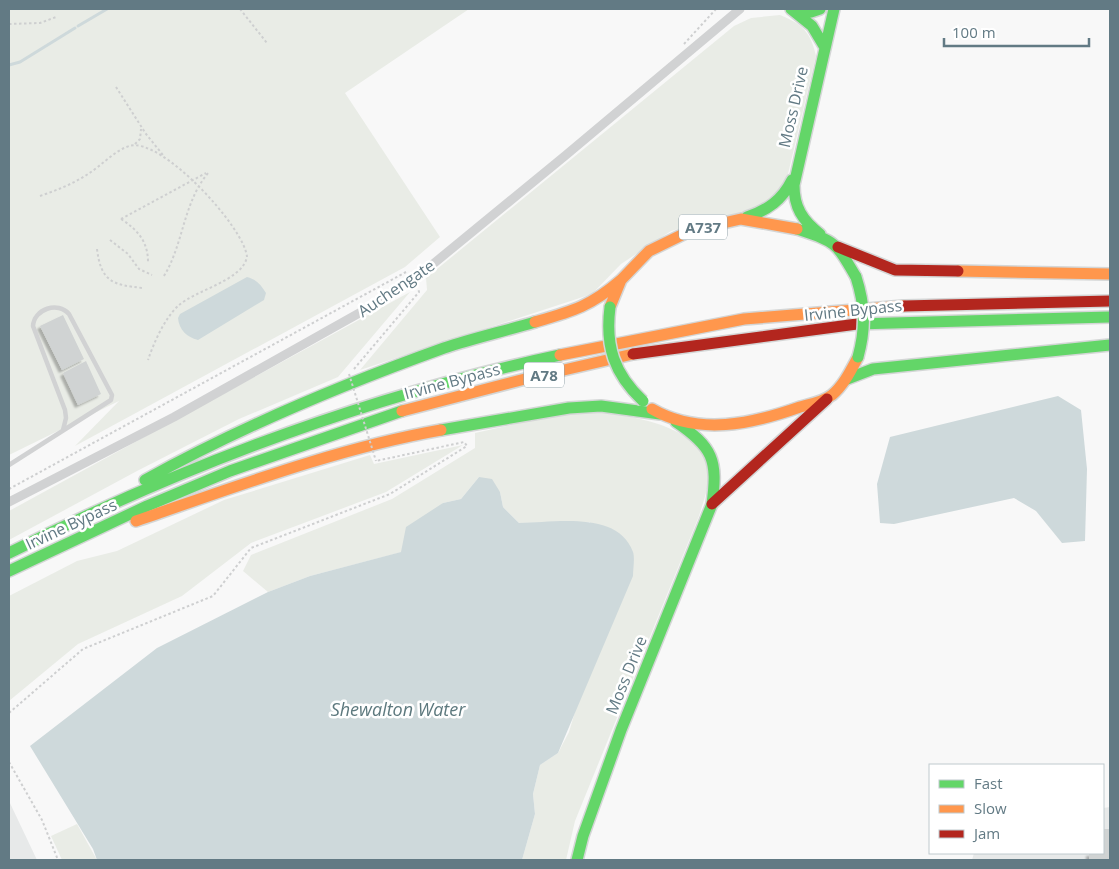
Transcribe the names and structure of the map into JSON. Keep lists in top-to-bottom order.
{
  "streets": {
    "main road": [
      "Moss Drive",
      "A737",
      "Irvine Bypass",
      "A78"
    ],
    "street": ["Auchengate"]
  },
  "crossings": [
    ["Moss Drive", "A737"]
  ],
  "water": ["Shewalton Water"],
  "legend": ["Fast", "Slow", "Jam"],
  "scale_bar": "100 m"
}
